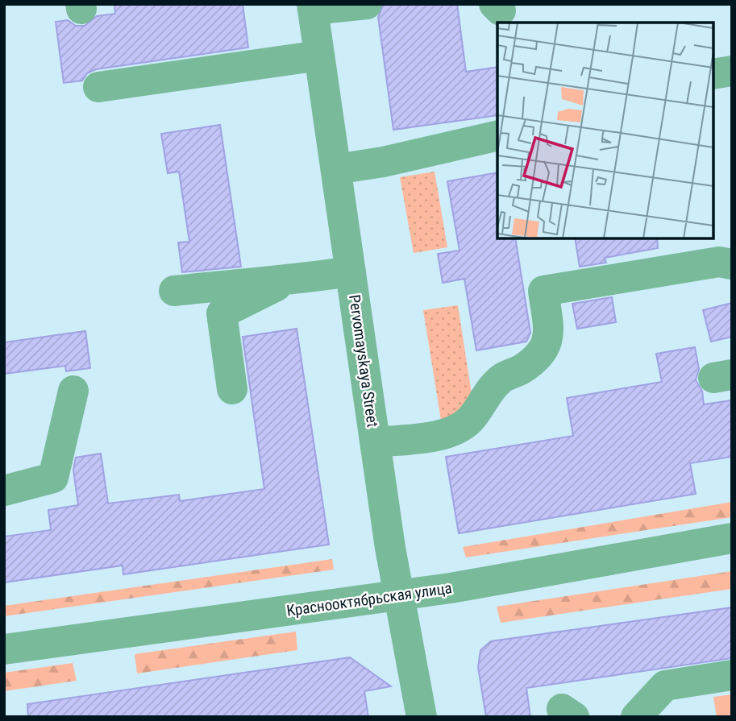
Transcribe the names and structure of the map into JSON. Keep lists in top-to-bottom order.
{
  "streets": {
    "street": ["Pervomayskaya Street", "Краснооктябрьская улица"]
  },
  "crossings": [
    ["Pervomayskaya Street", "Краснооктябрьская улица"]
  ]
}
